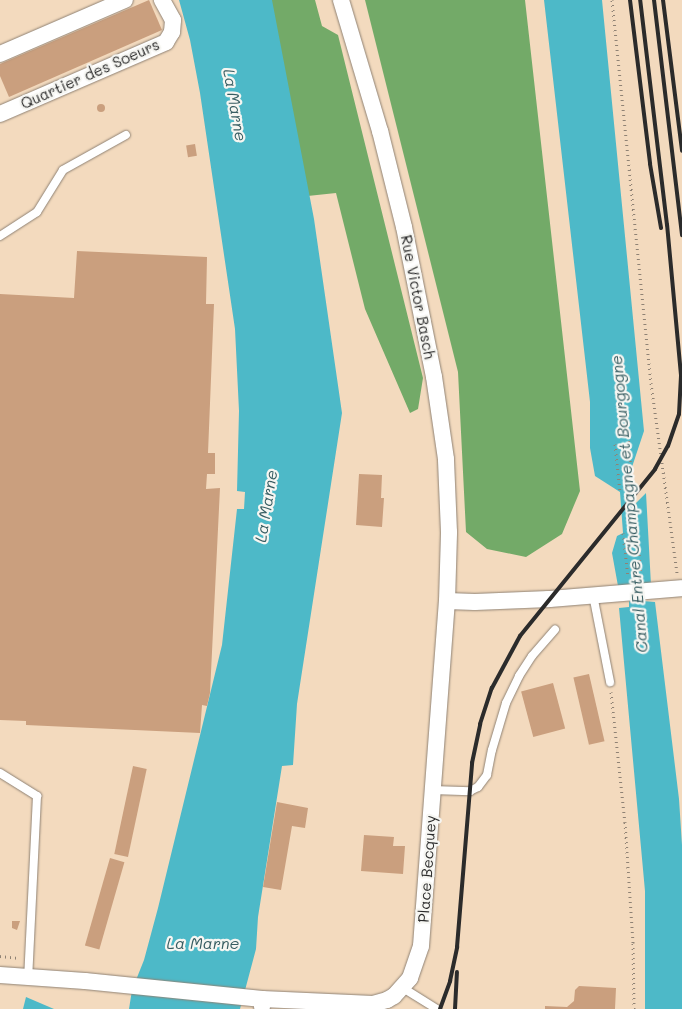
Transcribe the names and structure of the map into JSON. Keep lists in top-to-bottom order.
{
  "streets": {
    "street": ["Quartier des Soeurs", "Rue Victor Basch", "Place Becquey"]
  },
  "crossings": [
    ["Rue Victor Basch", "Place Becquey"]
  ],
  "water": ["La Marne", "Canal Entre Champagne et Bourgogne"]
}
